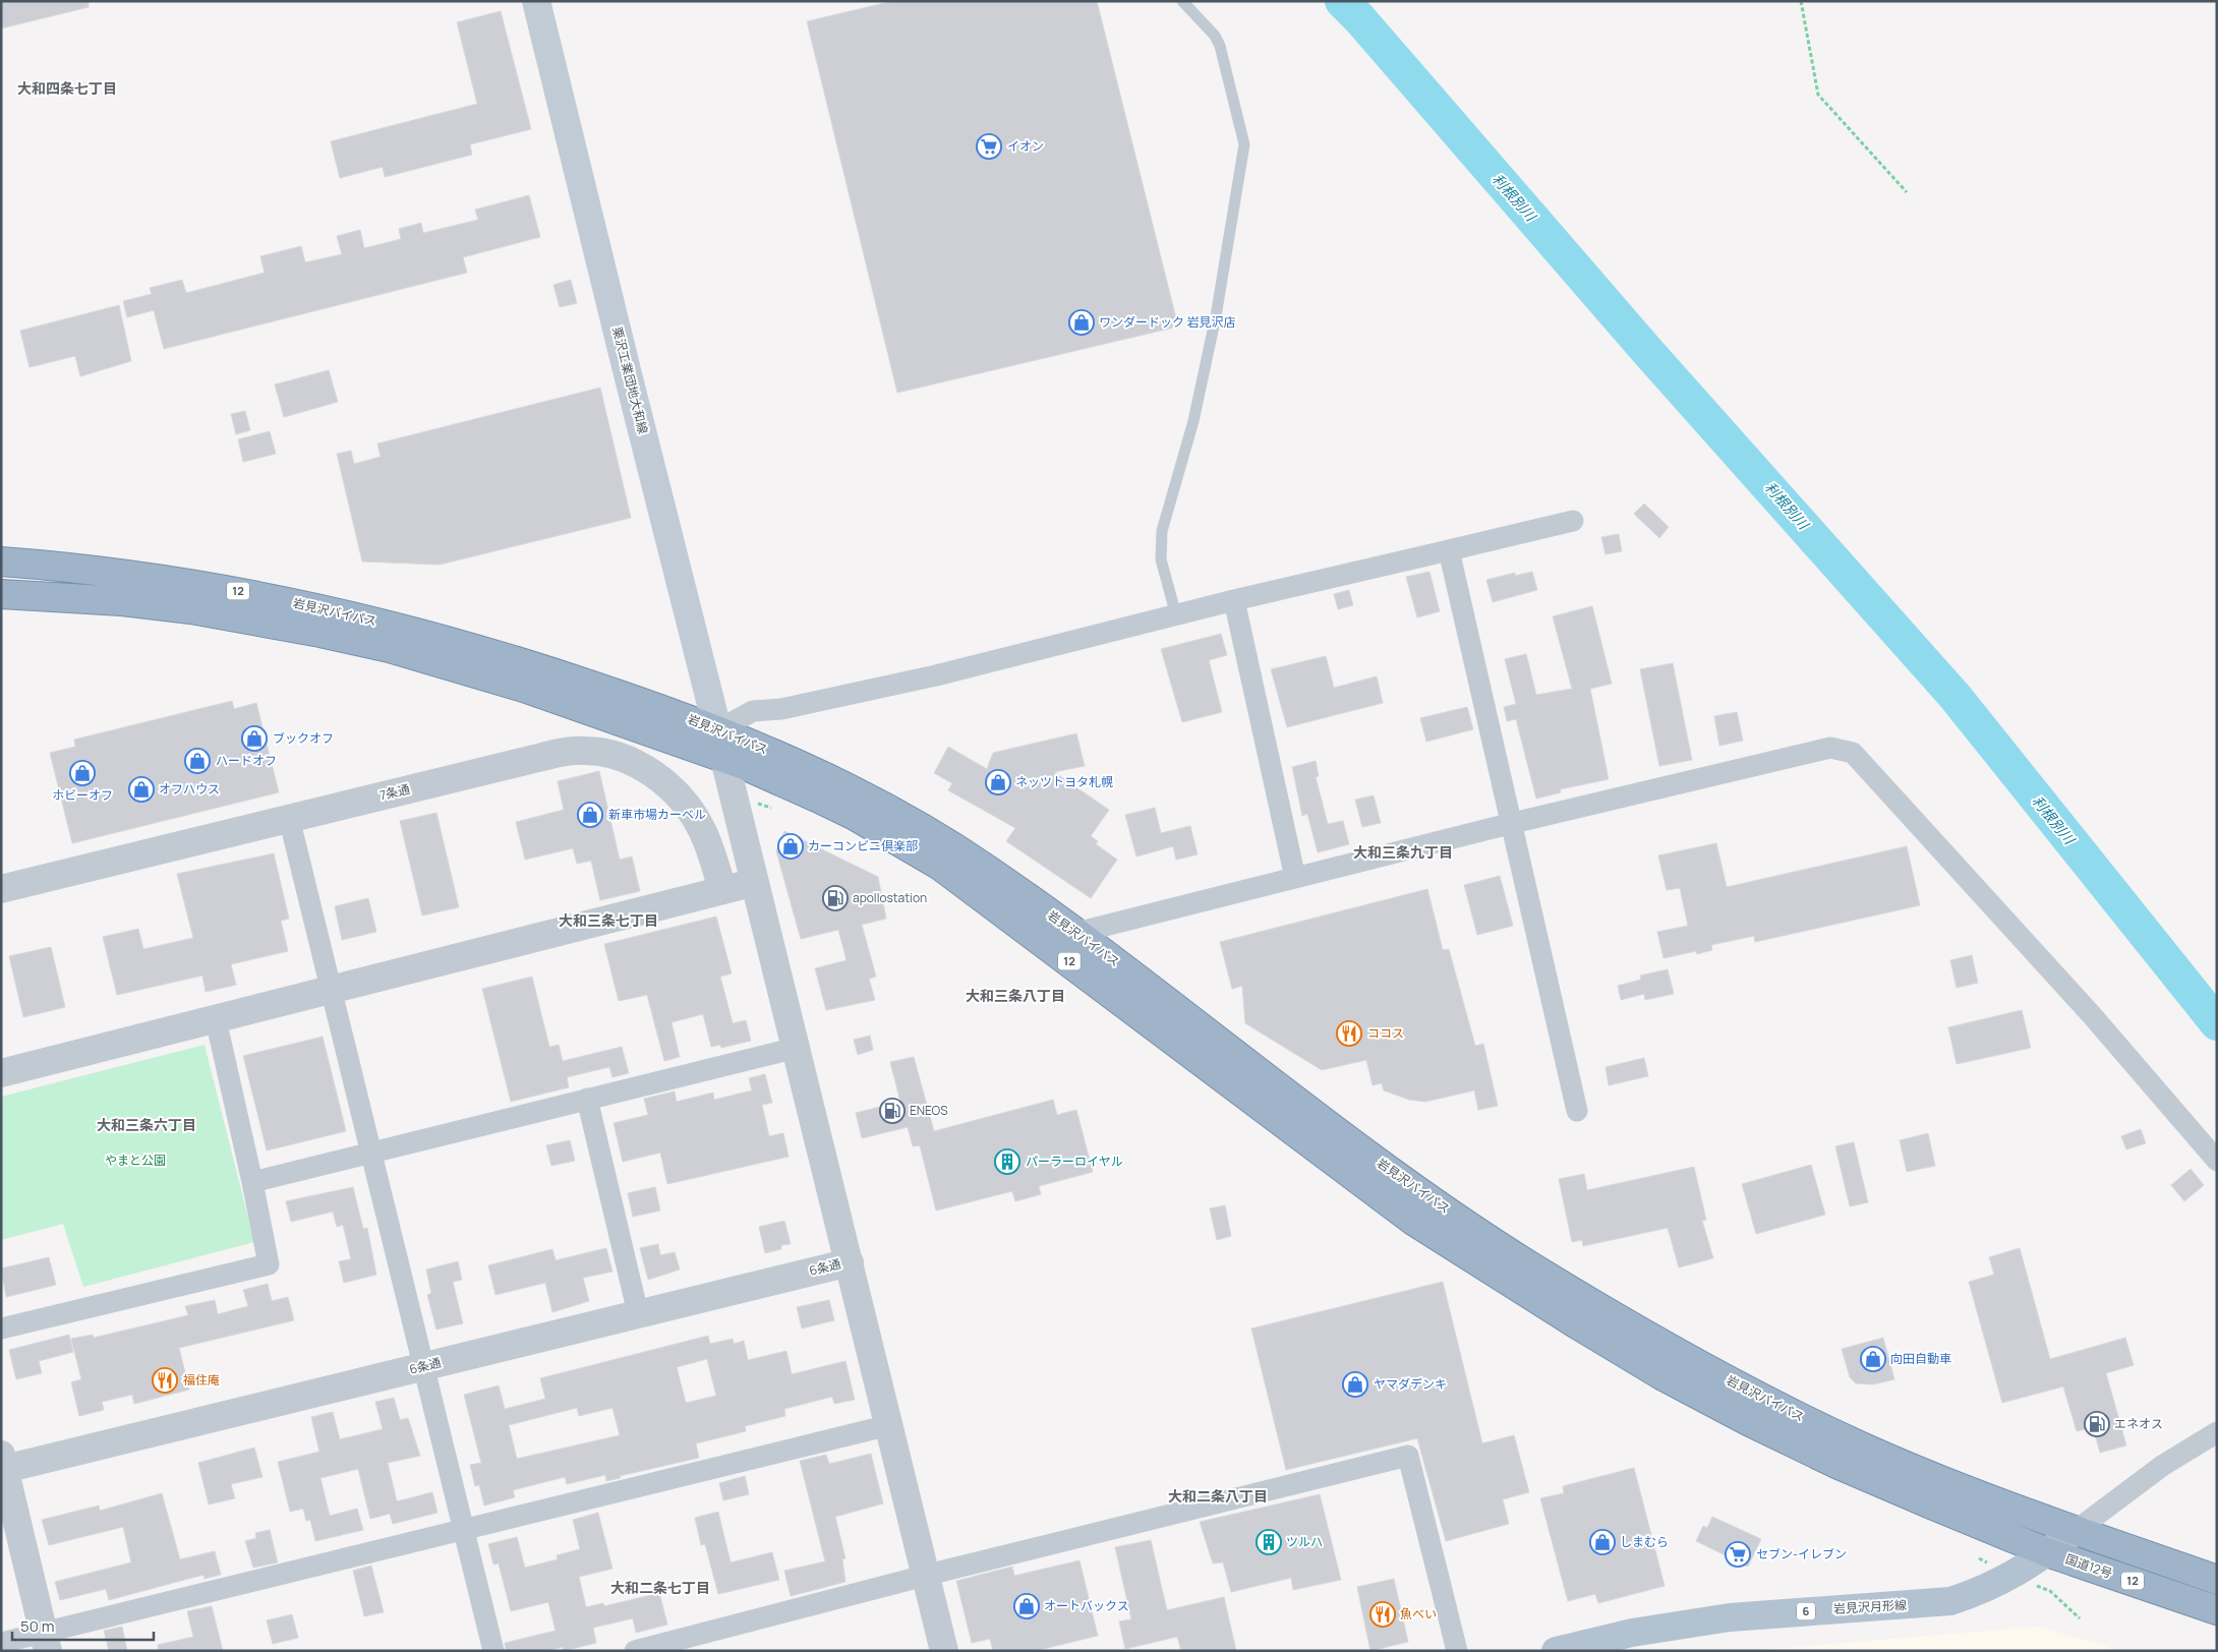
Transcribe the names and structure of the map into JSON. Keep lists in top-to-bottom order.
{
  "streets": {
    "highway": ["12", "岩見沢バイパス", "国道12号"],
    "main road": ["栗沢工業団地大和線", "岩見沢月形線", "6"],
    "street": ["7条通", "6条通"]
  },
  "crossings": [
    ["栗沢工業団地大和線", "岩見沢バイパス"],
    ["12", "岩見沢バイパス"],
    ["12", "岩見沢月形線"],
    ["岩見沢バイパス", "国道12号"],
    ["岩見沢バイパス", "岩見沢月形線"],
    ["国道12号", "岩見沢月形線"]
  ],
  "districts": [
    "大和四条七丁目",
    "大和三条九丁目",
    "大和三条七丁目",
    "大和三条八丁目",
    "大和三条六丁目",
    "大和二条八丁目",
    "大和二条七丁目"
  ],
  "water": ["利根別川"],
  "parks": ["やまと公園"],
  "places": {
    "supermarket": ["イオン", "セブン-イレブン"],
    "shop": [
      "ワンダードック 岩見沢店",
      "ブックオフ",
      "ハードオフ",
      "ホビーオフ",
      "ネッツトヨタ札幌",
      "オフハウス",
      "新車市場カーベル",
      "カーコンビニ倶楽部",
      "向田自動車",
      "ヤマダデンキ",
      "しまむら",
      "オートバックス"
    ],
    "fuel station": ["apollostation", "ENEOS", "エネオス"],
    "restaurant": ["ココス", "福住庵", "魚べい"],
    "building": ["パーラーロイヤル", "ツルハ"]
  },
  "scale_bar": "50 m"
}
